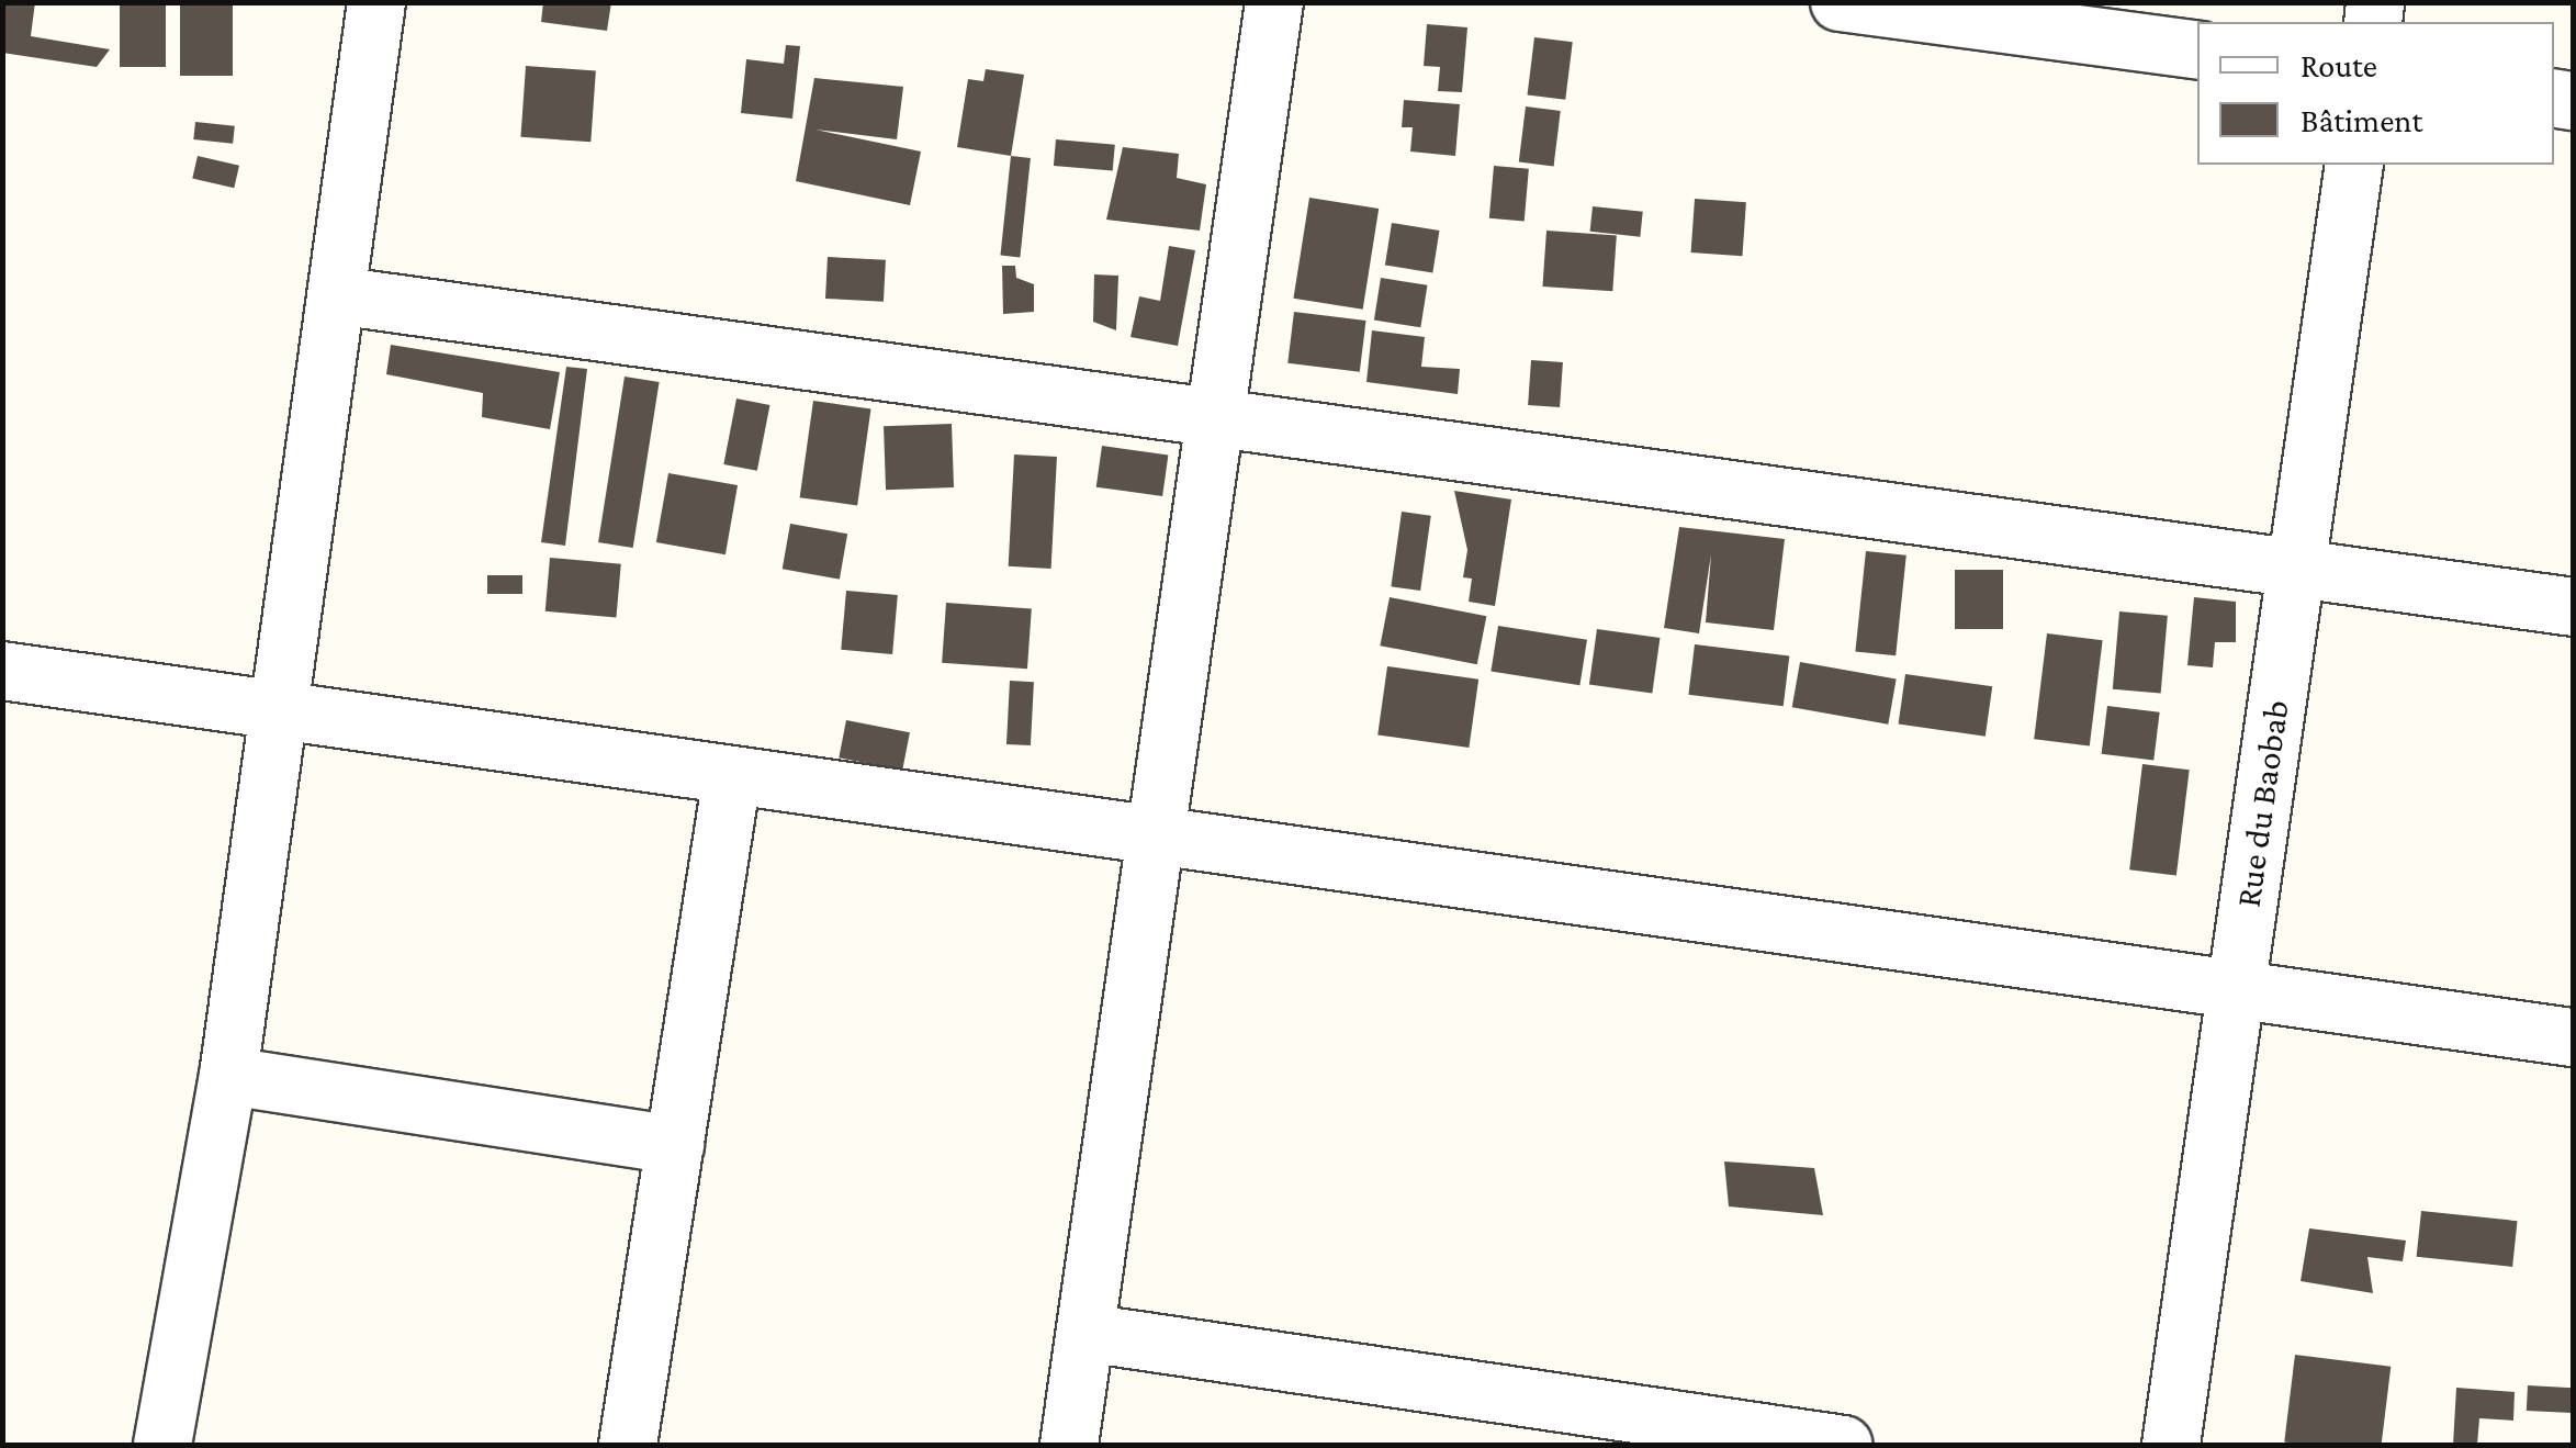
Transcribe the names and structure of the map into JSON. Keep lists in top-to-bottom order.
{
  "streets": {
    "street": ["Rue du Baobab"]
  },
  "legend": ["Route", "Bâtiment"]
}
